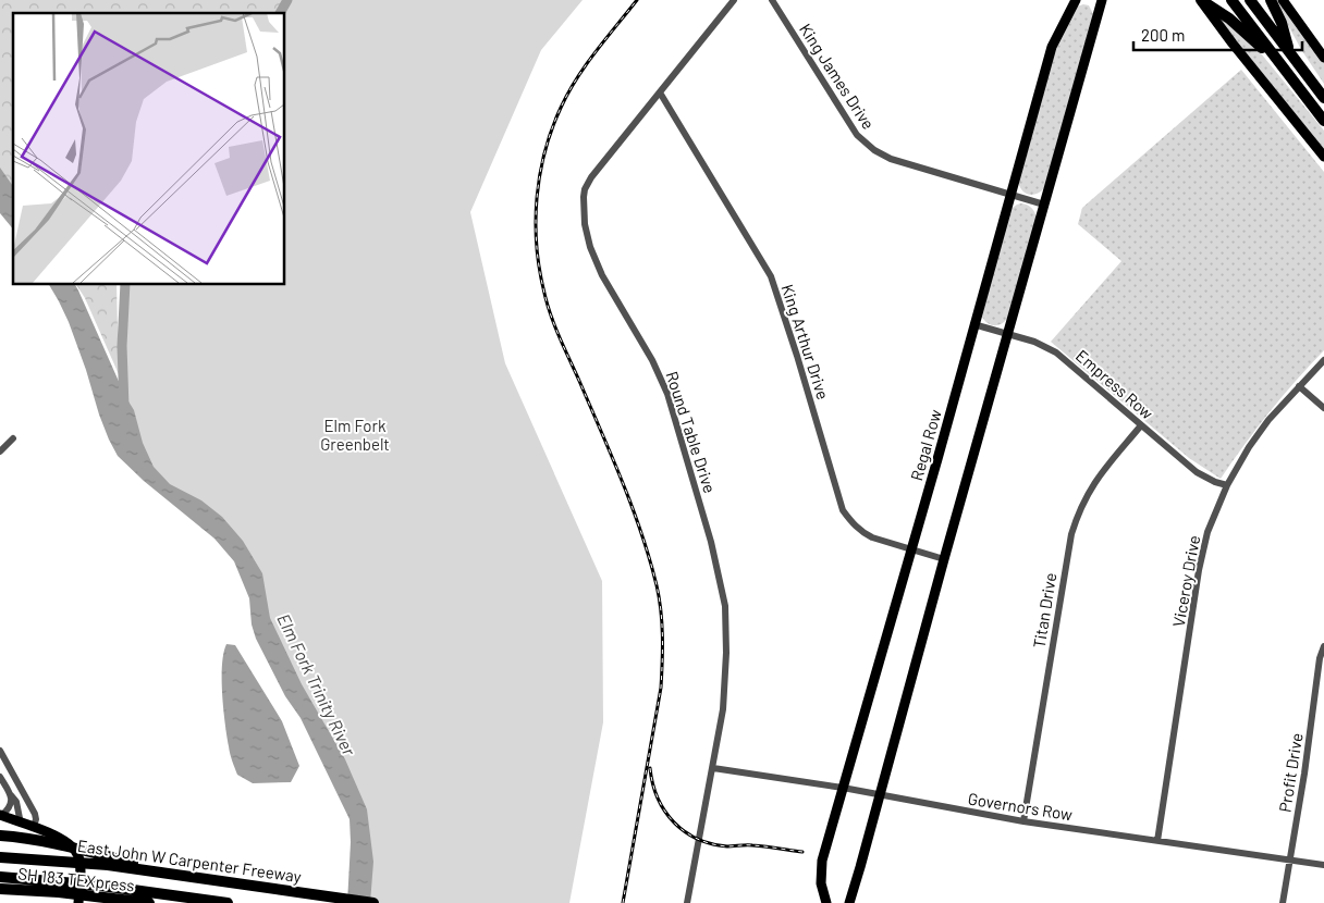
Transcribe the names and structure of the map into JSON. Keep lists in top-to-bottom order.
{
  "streets": {
    "highway": ["East John W Carpenter Freeway", "SH 183 TEXpress"],
    "main road": ["Regal Row"],
    "street": [
      "King James Drive",
      "King Arthur Drive",
      "Empress Row",
      "Round Table Drive",
      "Viceroy Drive",
      "Titan Drive",
      "Profit Drive",
      "Governors Row"
    ]
  },
  "crossings": [
    ["King James Drive", "Regal Row"],
    ["King Arthur Drive", "Round Table Drive"],
    ["King Arthur Drive", "Regal Row"],
    ["Empress Row", "Regal Row"],
    ["Empress Row", "Viceroy Drive"],
    ["Empress Row", "Titan Drive"],
    ["Round Table Drive", "Governors Row"],
    ["Regal Row", "Governors Row"],
    ["Viceroy Drive", "Governors Row"],
    ["Titan Drive", "Governors Row"],
    ["Profit Drive", "Governors Row"]
  ],
  "water": ["Elm Fork Trinity River"],
  "parks": ["Elm Fork Greenbelt"],
  "scale_bar": "200 m"
}
